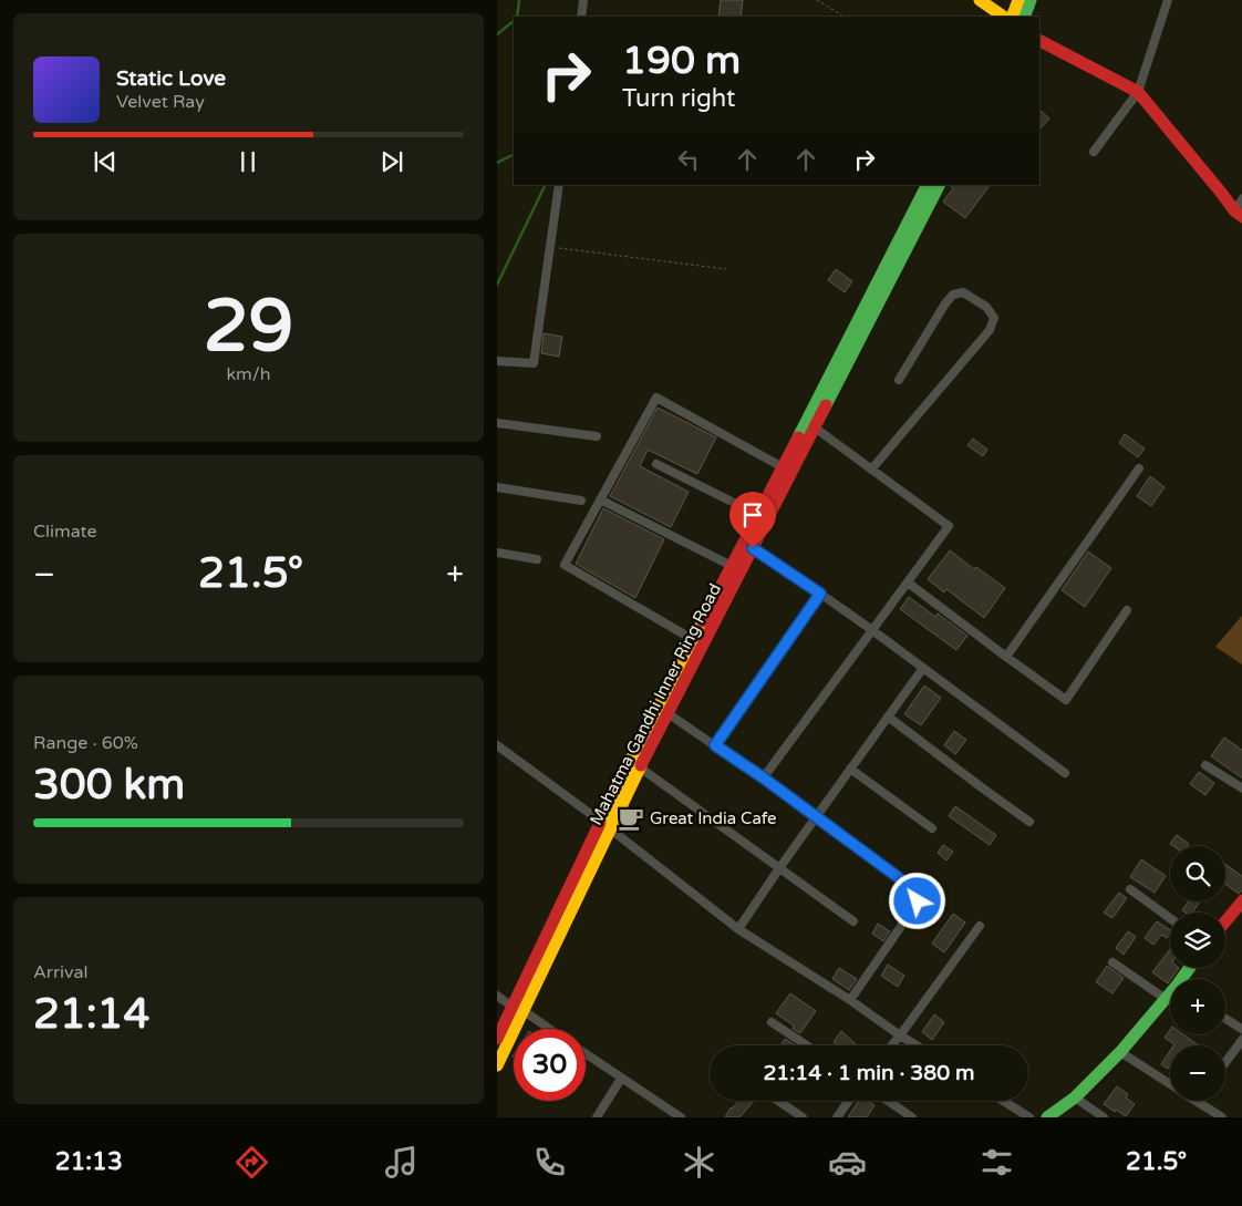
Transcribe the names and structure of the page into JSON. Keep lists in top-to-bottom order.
{
  "streets": {
    "main road": ["Mahatma Gandhi Inner Ring Road"]
  },
  "places": {
    "cafe": ["Great India Cafe"]
  },
  "page": {
    "turn": ["190 m", "Turn right"],
    "song": ["Static Love", "Velvet Ray"],
    "tile": [
      ["29", "km/h"],
      "Climate",
      ["Range · 60%", "300 km"],
      ["Arrival", "21:14"]
    ],
    "heat": ["−", "21.5°", "+"],
    "map_buttons": ["+", "−"],
    "limit": "30",
    "trip": "21:14 · 1 min · 380 m",
    "tabs": ["21:13", "21.5°"]
  }
}
